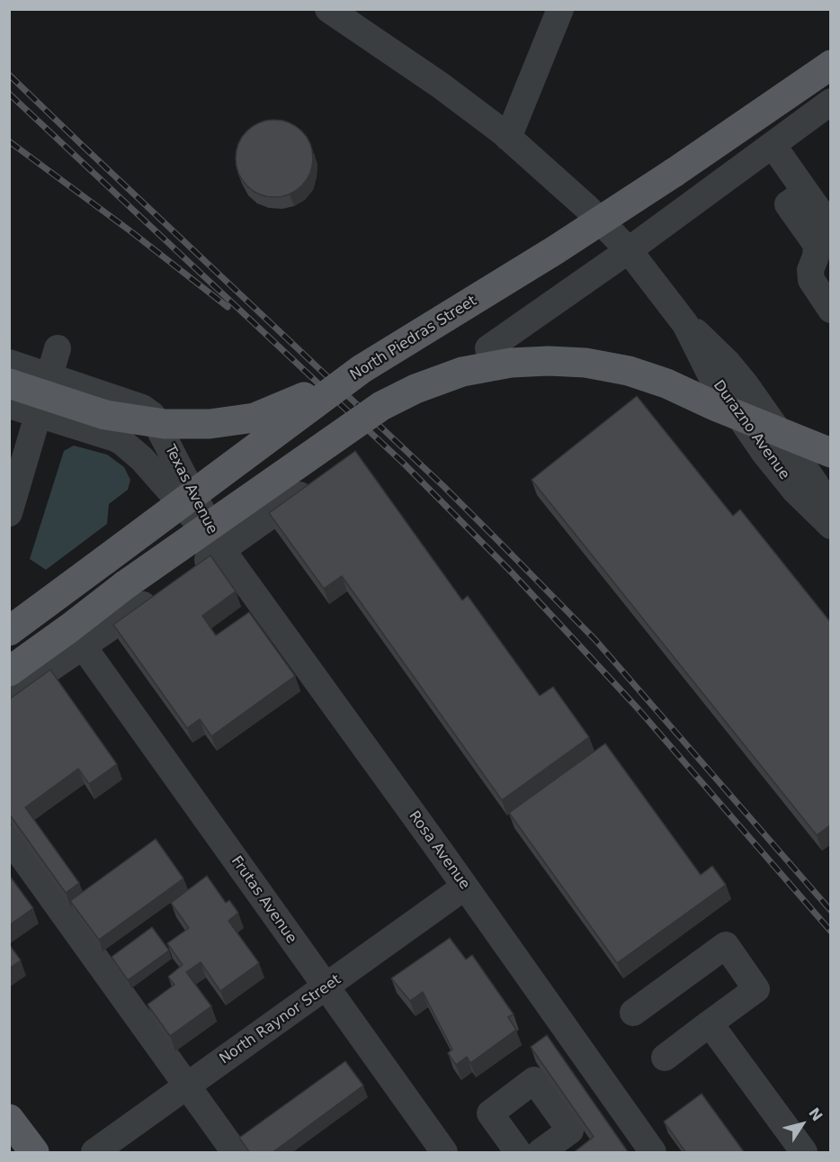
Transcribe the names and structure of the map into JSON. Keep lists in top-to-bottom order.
{
  "streets": {
    "main road": ["North Piedras Street"],
    "street": [
      "Durazno Avenue",
      "Texas Avenue",
      "Rosa Avenue",
      "Frutas Avenue",
      "North Raynor Street"
    ]
  },
  "crossings": [
    ["Texas Avenue", "Rosa Avenue"],
    ["Rosa Avenue", "North Raynor Street"],
    ["Frutas Avenue", "North Raynor Street"]
  ],
  "north": "top right"
}
